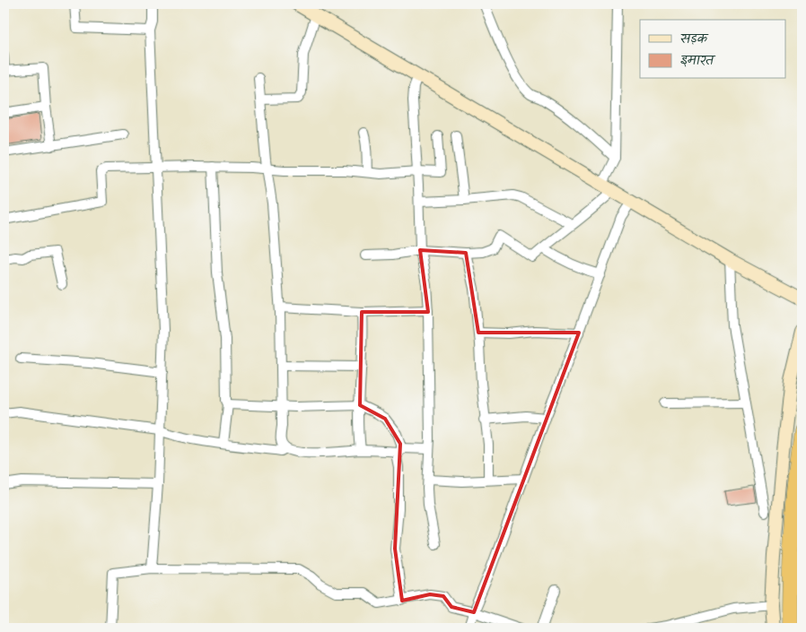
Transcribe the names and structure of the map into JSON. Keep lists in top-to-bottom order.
{
  "legend": ["सड़क", "इमारत"]
}
